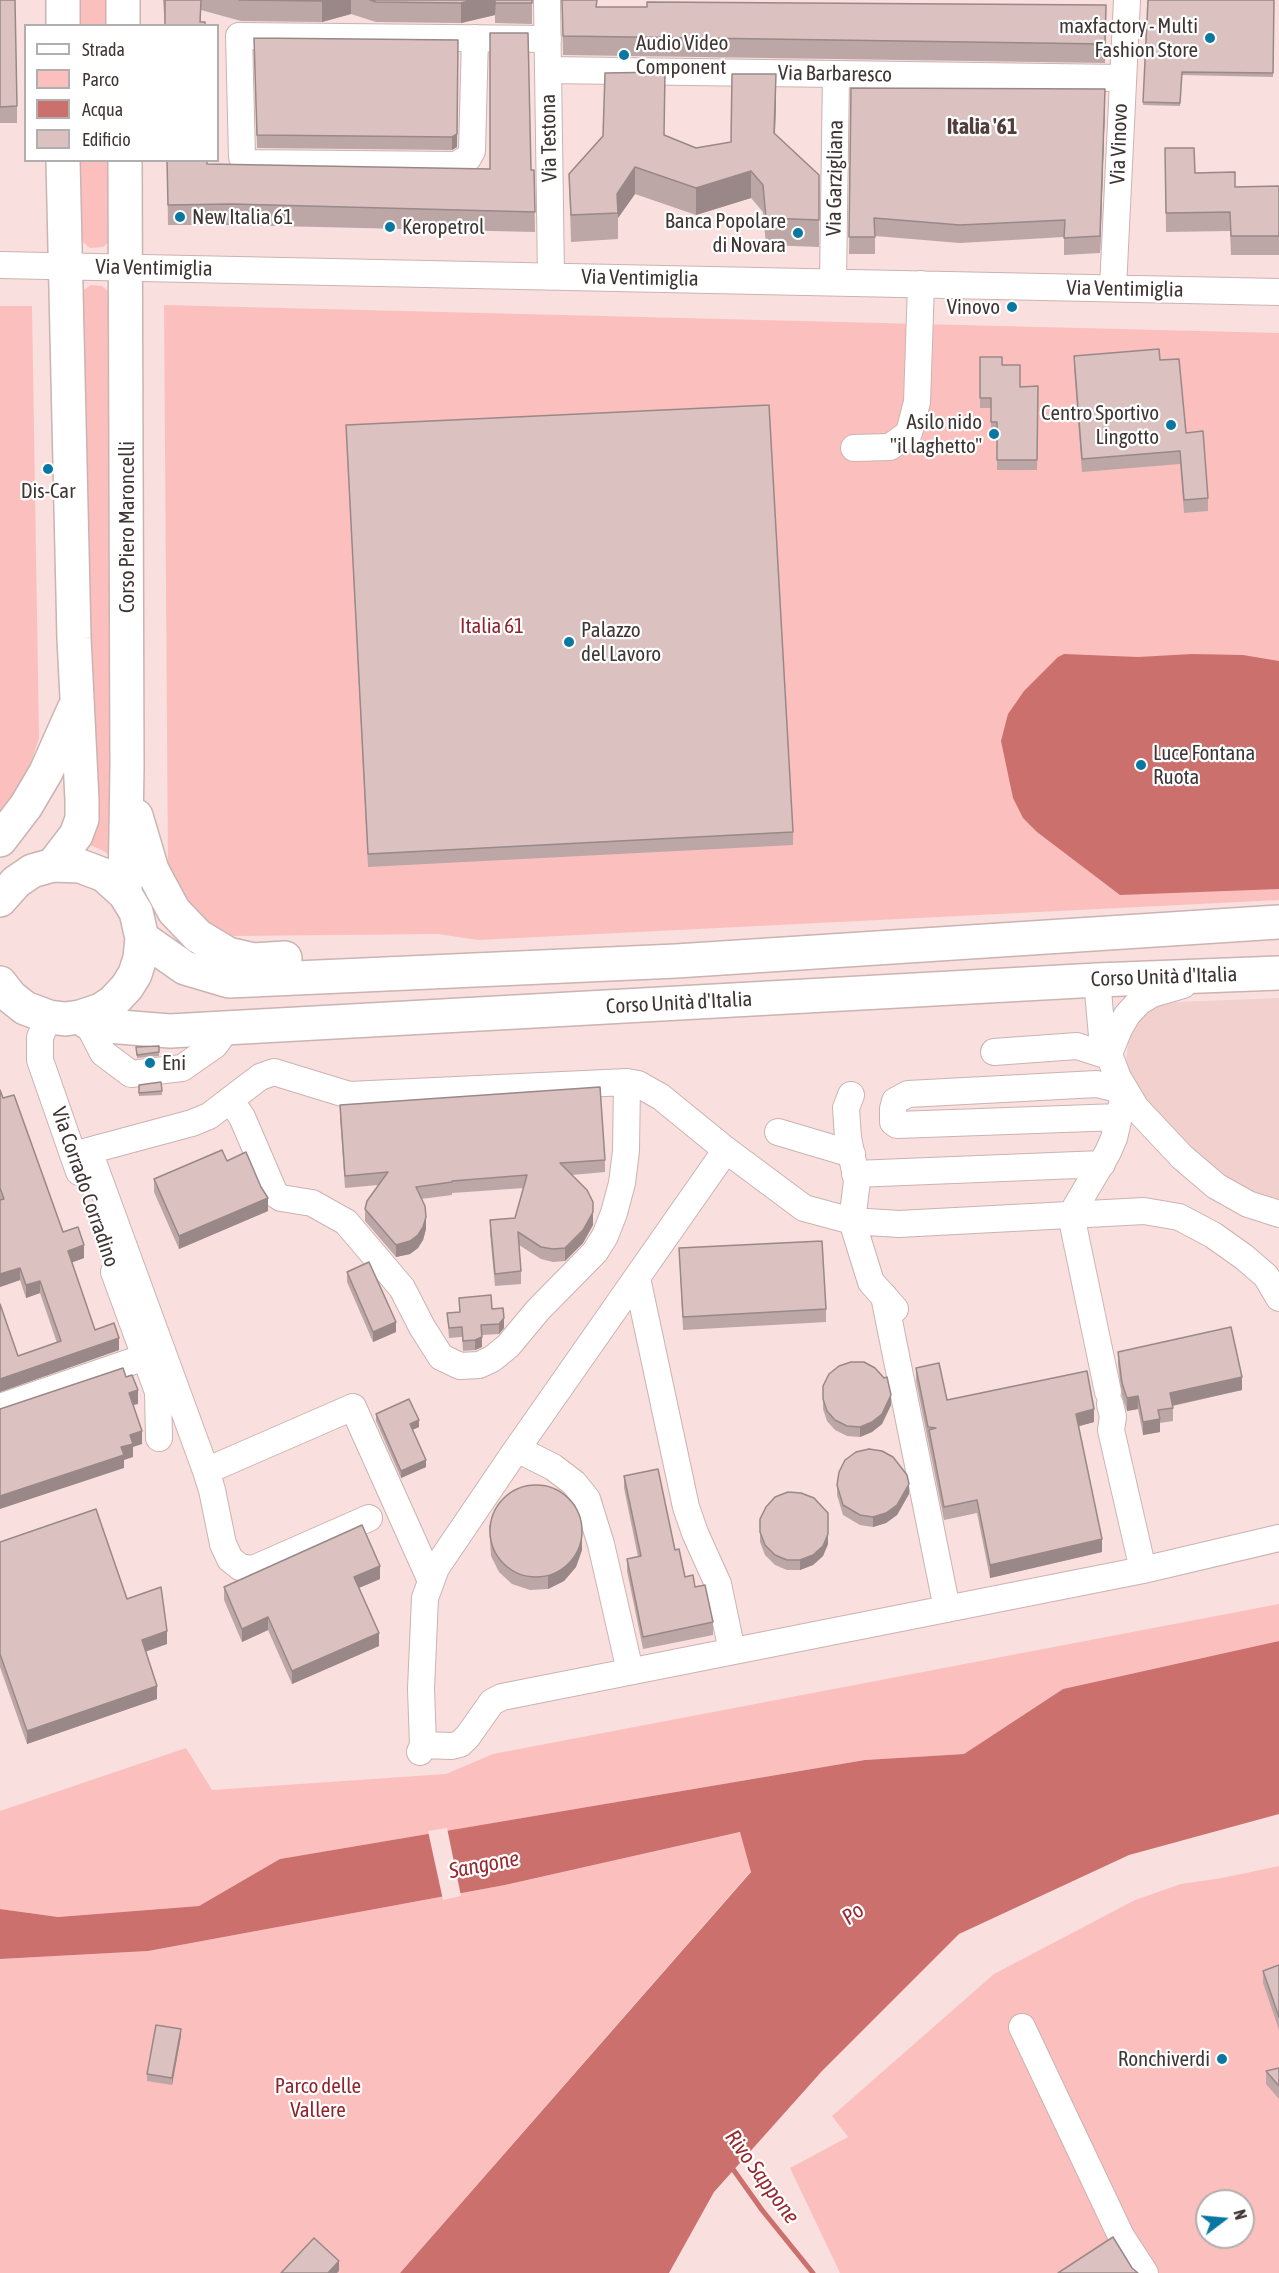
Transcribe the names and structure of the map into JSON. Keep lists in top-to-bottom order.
{
  "streets": {
    "main road": ["Corso Piero Maroncelli", "Corso Unità d'Italia"],
    "street": [
      "Via Barbaresco",
      "Via Testona",
      "Via Vinovo",
      "Via Garzigliana",
      "Via Ventimiglia",
      "Via Corrado Corradino"
    ]
  },
  "crossings": [
    ["Via Barbaresco", "Via Testona"],
    ["Via Barbaresco", "Via Vinovo"],
    ["Via Barbaresco", "Via Garzigliana"],
    ["Via Testona", "Via Ventimiglia"],
    ["Via Vinovo", "Via Ventimiglia"],
    ["Via Garzigliana", "Via Ventimiglia"],
    ["Via Ventimiglia", "Corso Piero Maroncelli"],
    ["Corso Unità d'Italia", "Via Corrado Corradino"]
  ],
  "districts": ["Italia '61"],
  "water": ["Sangone", "Po", "Rivo Sappone"],
  "parks": ["Italia 61", "Parco delle Vallere"],
  "places": [
    "maxfactory - Multi Fashion Store",
    "Audio Video Component",
    "New Italia 61",
    "Keropetrol",
    "Banca Popolare di Novara",
    "Vinovo",
    "Centro Sportivo Lingotto",
    "Asilo nido \"il laghetto\"",
    "Dis-Car",
    "Palazzo del Lavoro",
    "Luce Fontana Ruota",
    "Eni",
    "Ronchiverdi"
  ],
  "legend": [
    "Strada",
    "Parco",
    "Acqua",
    "Edificio"
  ],
  "north": "right"
}
